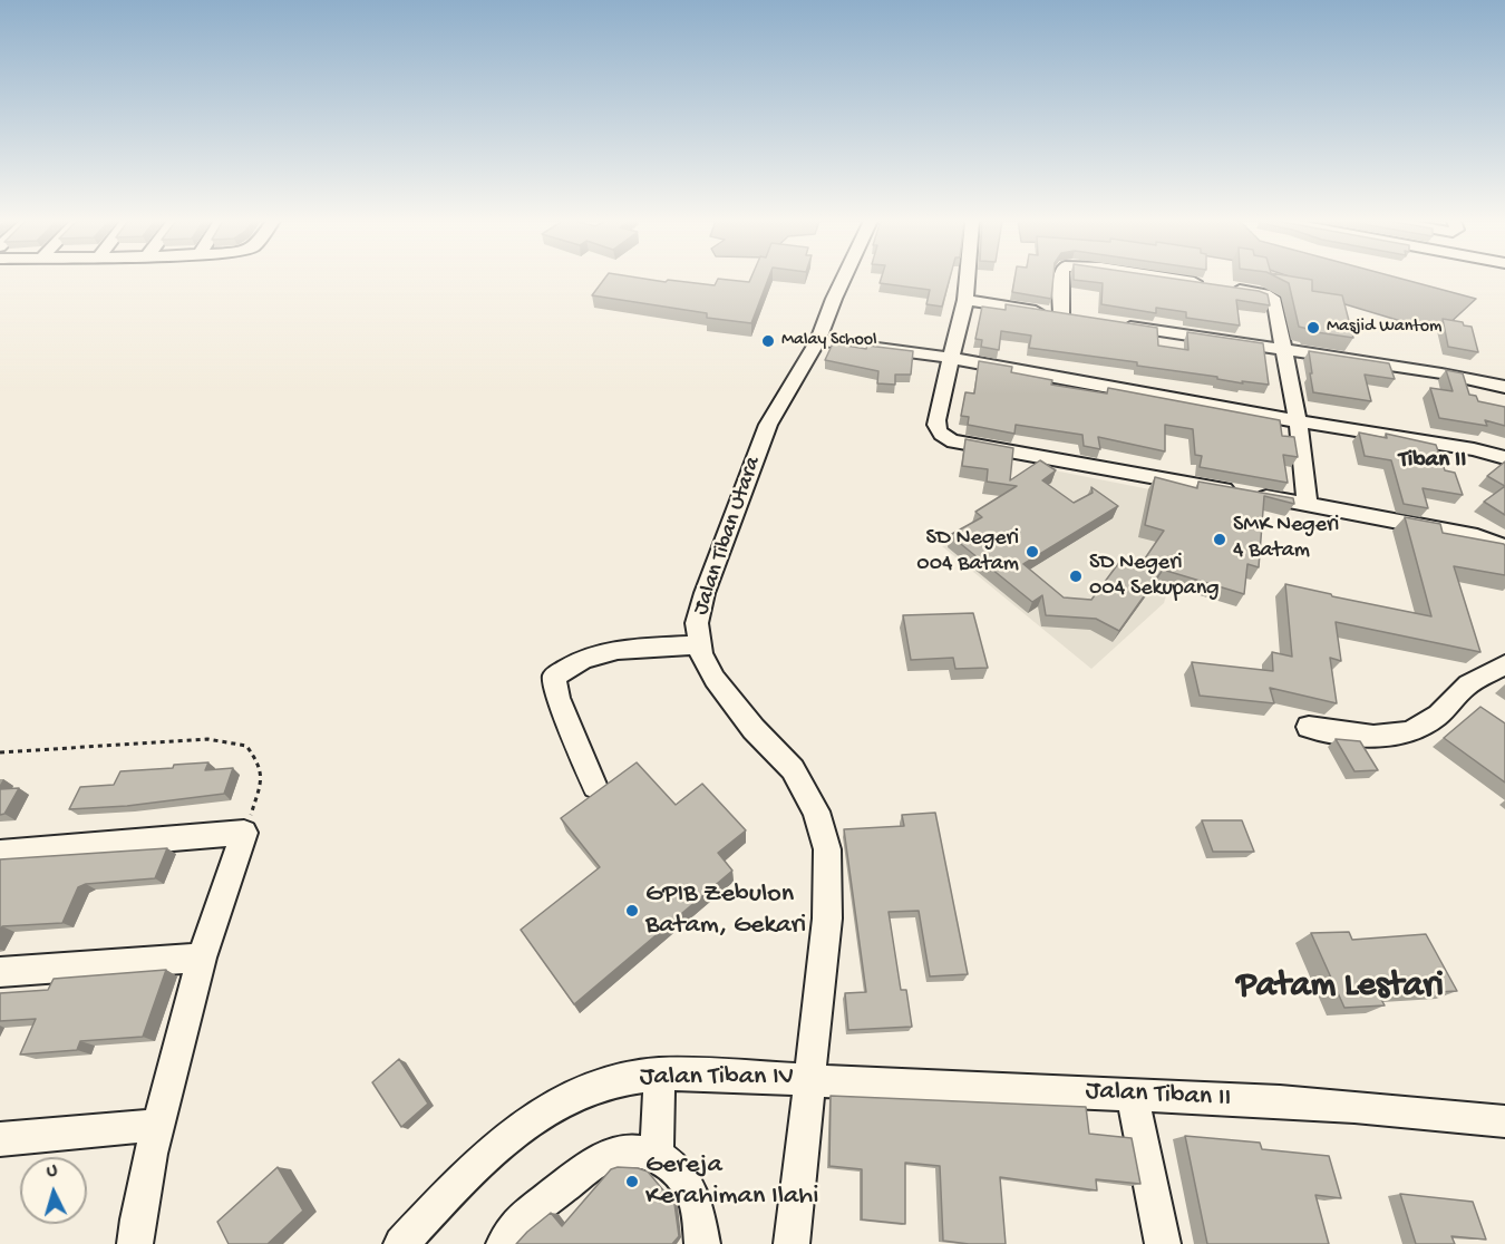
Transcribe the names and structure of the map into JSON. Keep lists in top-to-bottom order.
{
  "streets": {
    "street": ["Jalan Tiban Utara", "Jalan Tiban IV", "Jalan Tiban II"]
  },
  "crossings": [
    ["Jalan Tiban Utara", "Jalan Tiban IV"],
    ["Jalan Tiban Utara", "Jalan Tiban II"],
    ["Jalan Tiban IV", "Jalan Tiban II"]
  ],
  "districts": ["Tiban II", "Patam Lestari"],
  "places": [
    "Masjid Wantom",
    "Malay School",
    "SMK Negeri 4 Batam",
    "SD Negeri 004 Batam",
    "SD Negeri 004 Sekupang",
    "GPIB Zebulon Batam, Gekari",
    "Gereja Kerahiman Ilahi"
  ],
  "north": "top"
}
